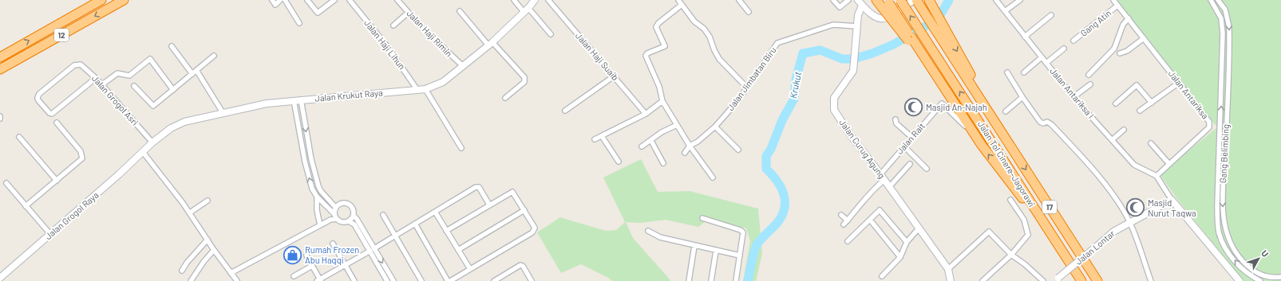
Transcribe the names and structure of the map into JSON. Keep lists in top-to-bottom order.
{
  "streets": {
    "highway": ["12", "Jalan Tol Cinere–Jagorawi", "17"],
    "street": [
      "Gang Atin",
      "Jalan Haji Rimin",
      "Jalan Haji Lihun",
      "Jalan Haji Suaib",
      "Jalan Jimbatan Biru",
      "Jalan Antariksa I",
      "Jalan Antariksa",
      "Jalan Krukut Raya",
      "Jalan Grogol Asri",
      "Jalan Rait",
      "Jalan Curug Agung",
      "Gang Belimbing",
      "Jalan Grogol Raya",
      "Jalan Lontar"
    ]
  },
  "crossings": [
    ["Gang Atin", "Jalan Antariksa"],
    ["Jalan Haji Rimin", "Jalan Krukut Raya"],
    ["Jalan Haji Lihun", "Jalan Krukut Raya"],
    ["Jalan Jimbatan Biru", "Jalan Curug Agung"],
    ["Jalan Antariksa I", "Jalan Antariksa"],
    ["Jalan Krukut Raya", "Jalan Grogol Asri"],
    ["Jalan Krukut Raya", "Jalan Grogol Raya"],
    ["Jalan Rait", "Jalan Curug Agung"]
  ],
  "water": ["Krukut"],
  "places": {
    "mosque": ["Masjid An-Najah", "Masjid Nurut Taqwa"],
    "shop": ["Rumah Frozen Abu Haqqi"]
  },
  "north": "top right"
}
